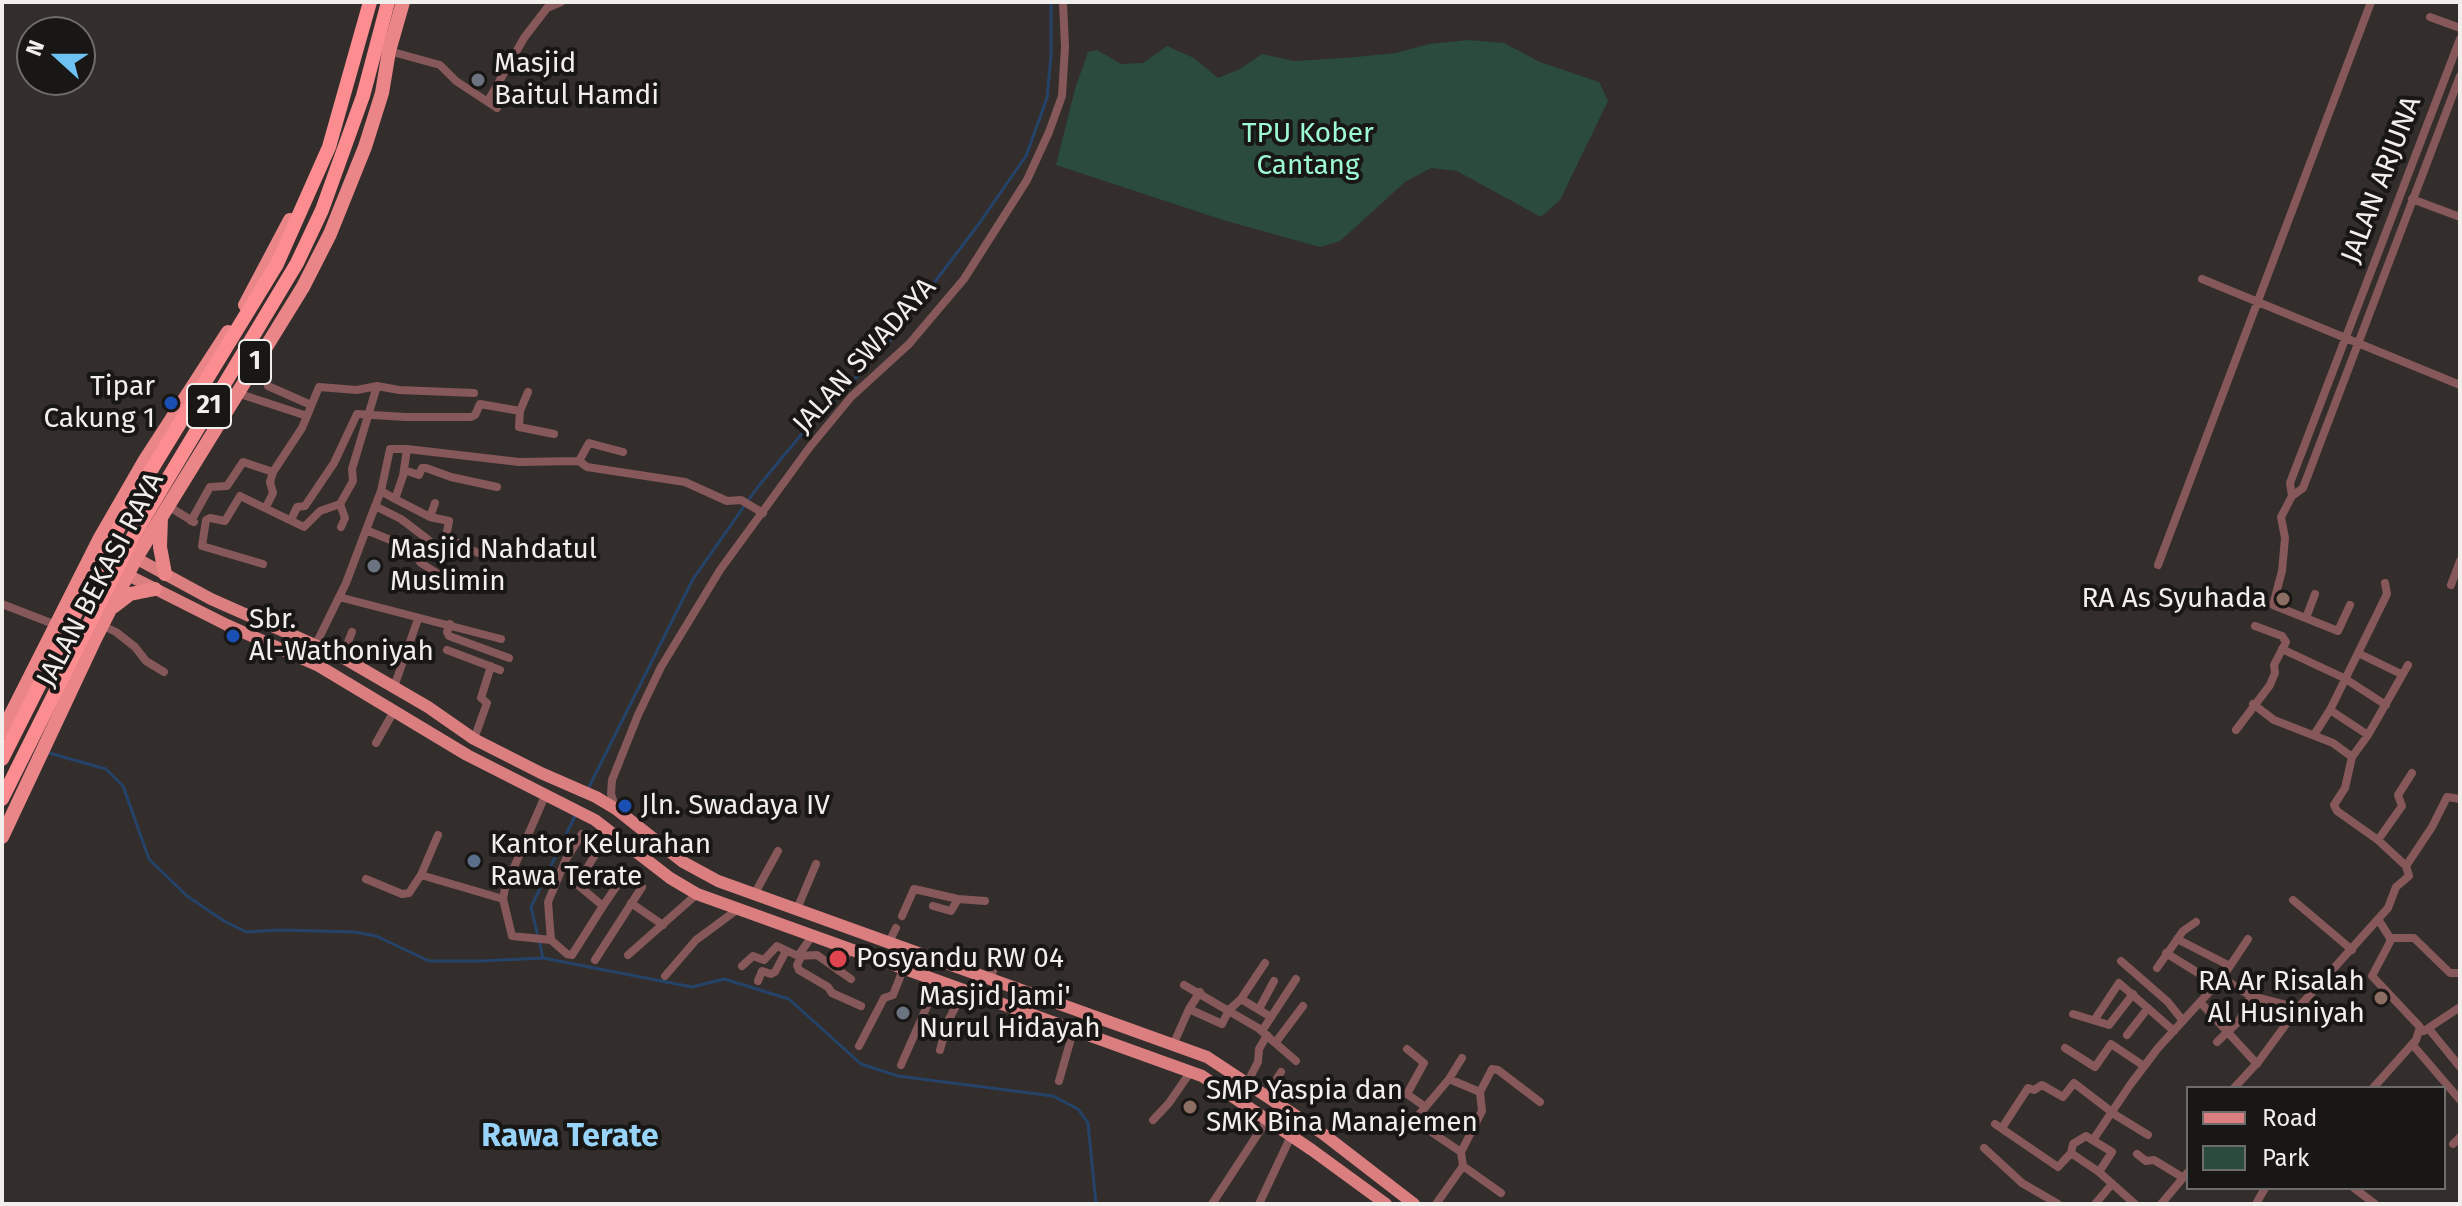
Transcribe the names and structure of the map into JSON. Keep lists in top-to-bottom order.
{
  "streets": {
    "highway": ["1", "21", "JALAN BEKASI RAYA"],
    "street": ["JALAN ARJUNA", "JALAN SWADAYA"]
  },
  "crossings": [
    ["21", "JALAN BEKASI RAYA"]
  ],
  "districts": ["Rawa Terate"],
  "parks": ["TPU Kober Cantang"],
  "places": [
    "Masjid Baitul Hamdi",
    "Tipar Cakung 1",
    "Masjid Nahdatul Muslimin",
    "RA As Syuhada",
    "Sbr. Al-Wathoniyah",
    "Jln. Swadaya IV",
    "Kantor Kelurahan Rawa Terate",
    "Posyandu RW 04",
    "RA Ar Risalah Al Husiniyah",
    "Masjid Jami' Nurul Hidayah",
    "SMP Yaspia dan SMK Bina Manajemen"
  ],
  "legend": ["Road", "Park"],
  "north": "left"
}
